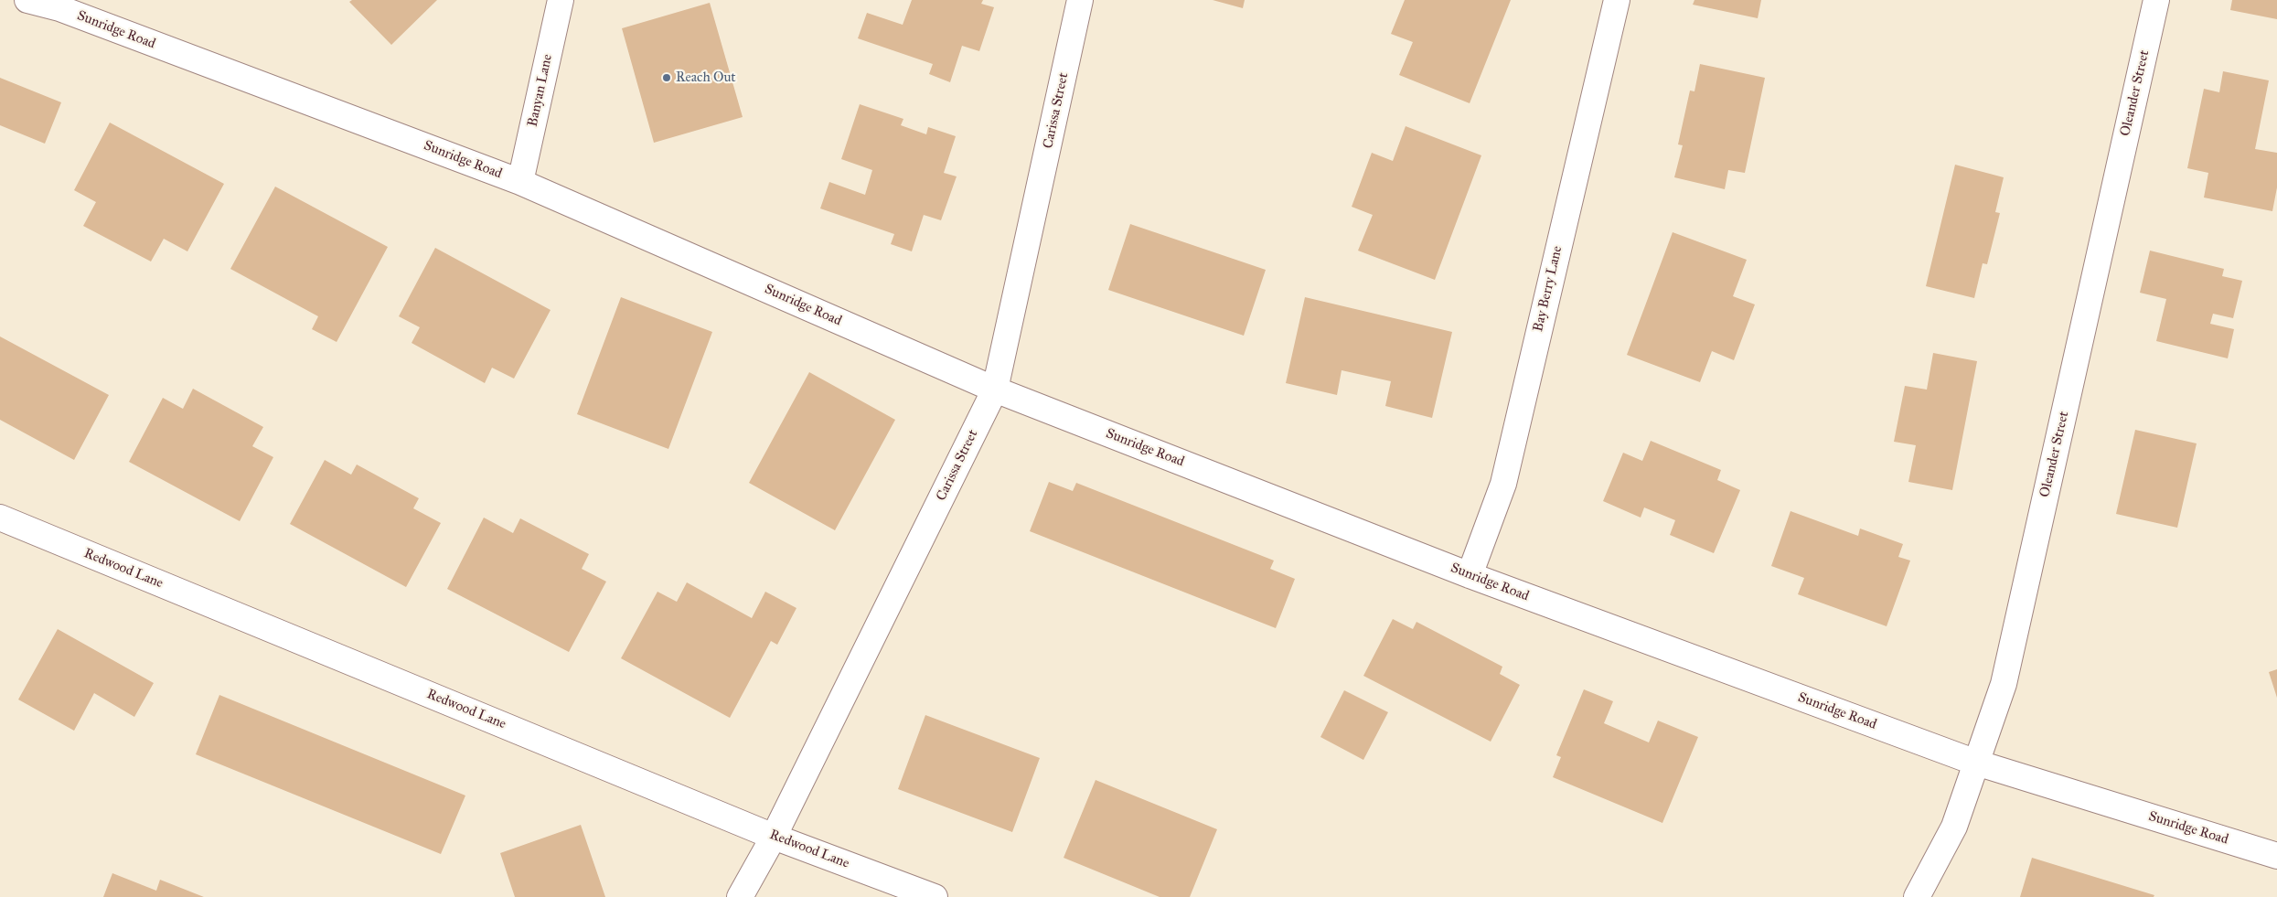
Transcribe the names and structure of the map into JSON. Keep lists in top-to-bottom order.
{
  "streets": {
    "street": [
      "Sunridge Road",
      "Banyan Lane",
      "Oleander Street",
      "Carissa Street",
      "Bay Berry Lane",
      "Redwood Lane"
    ]
  },
  "crossings": [
    ["Sunridge Road", "Banyan Lane"],
    ["Sunridge Road", "Oleander Street"],
    ["Sunridge Road", "Carissa Street"],
    ["Sunridge Road", "Bay Berry Lane"],
    ["Carissa Street", "Redwood Lane"]
  ],
  "places": ["Reach Out"]
}
